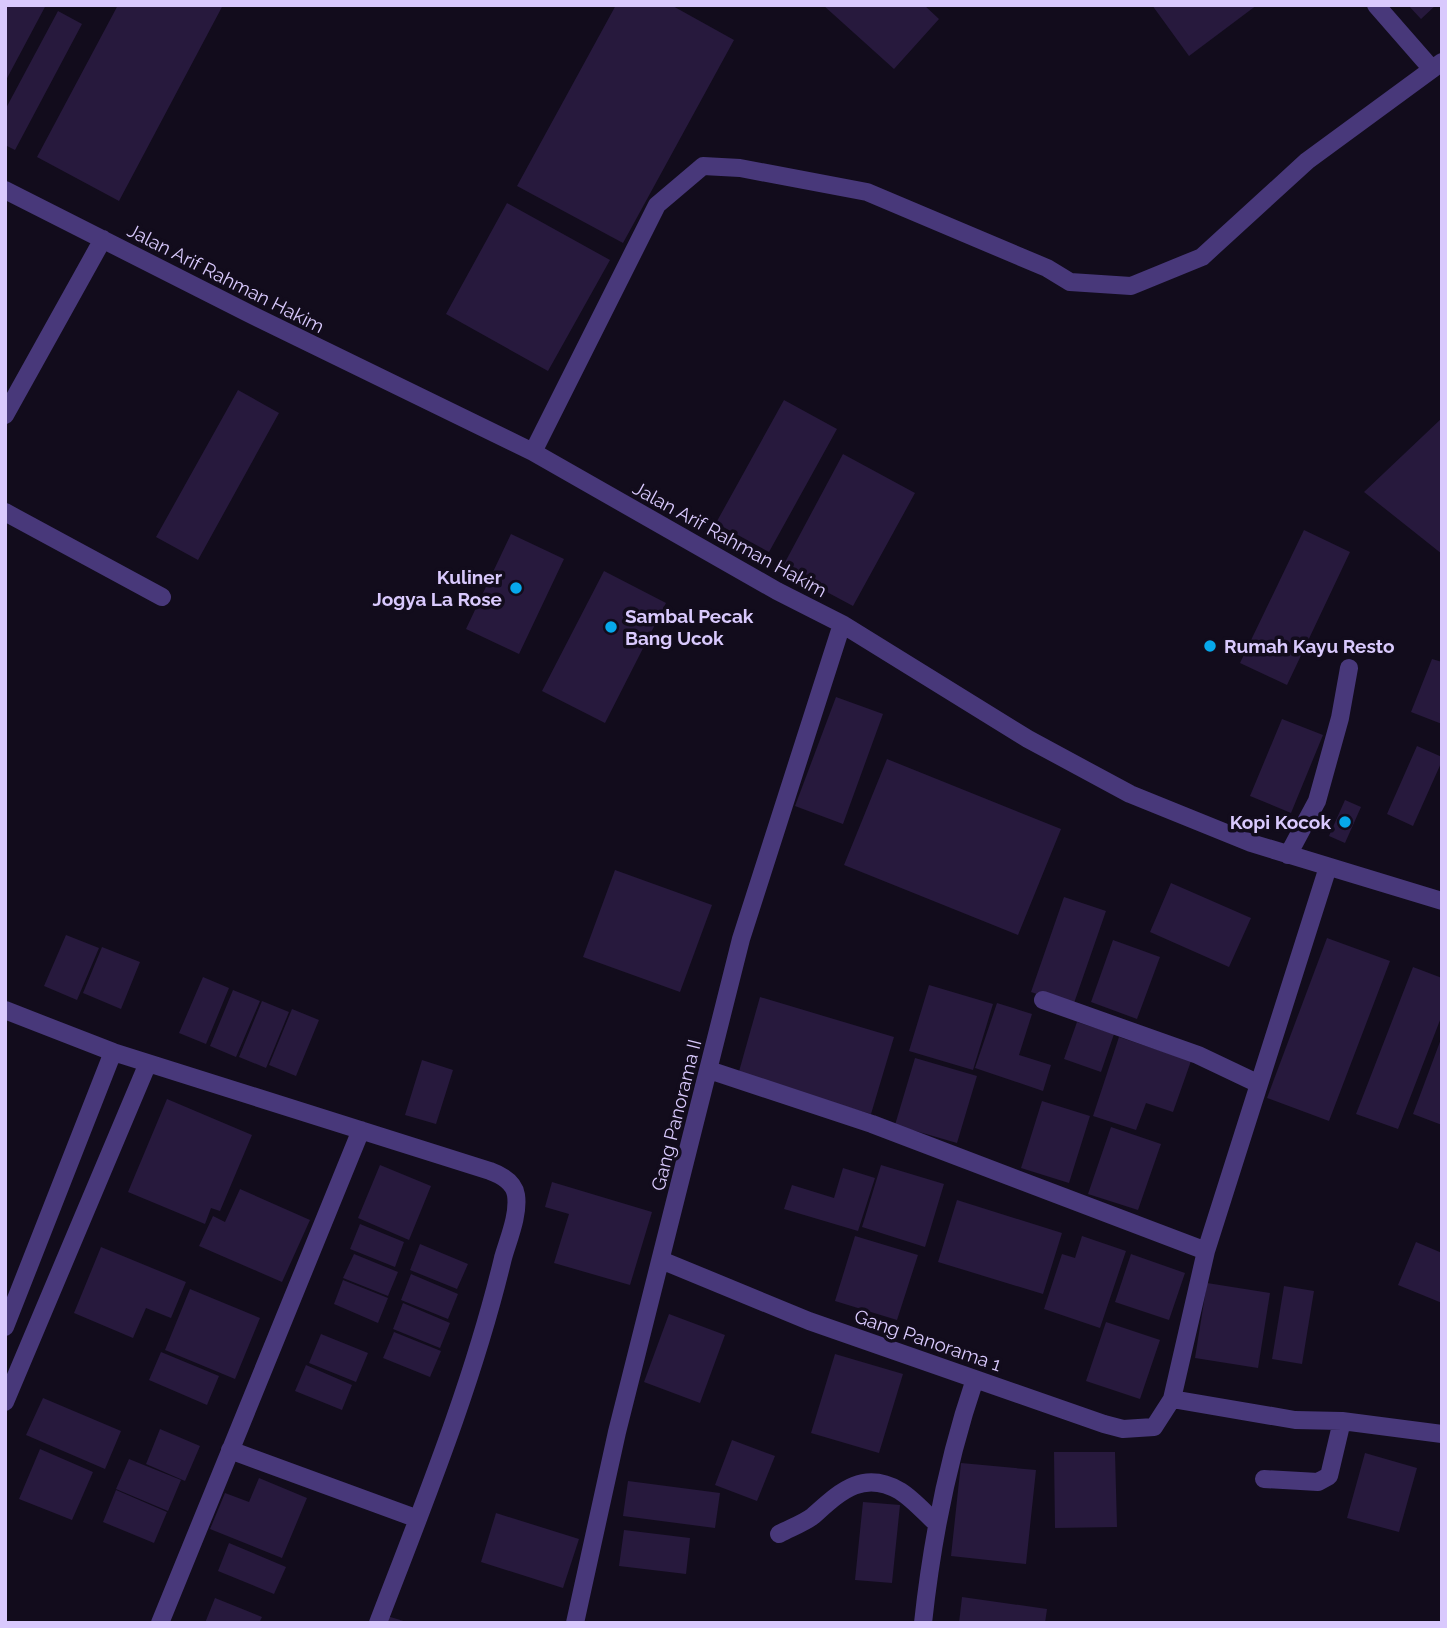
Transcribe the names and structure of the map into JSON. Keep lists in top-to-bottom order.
{
  "streets": {
    "street": ["Jalan Arif Rahman Hakim", "Gang Panorama II", "Gang Panorama 1"]
  },
  "crossings": [
    ["Jalan Arif Rahman Hakim", "Gang Panorama II"],
    ["Jalan Arif Rahman Hakim", "Gang Panorama 1"],
    ["Gang Panorama II", "Gang Panorama 1"]
  ],
  "places": [
    "Kuliner Jogya La Rose",
    "Sambal Pecak Bang Ucok",
    "Rumah Kayu Resto",
    "Kopi Kocok"
  ]
}
